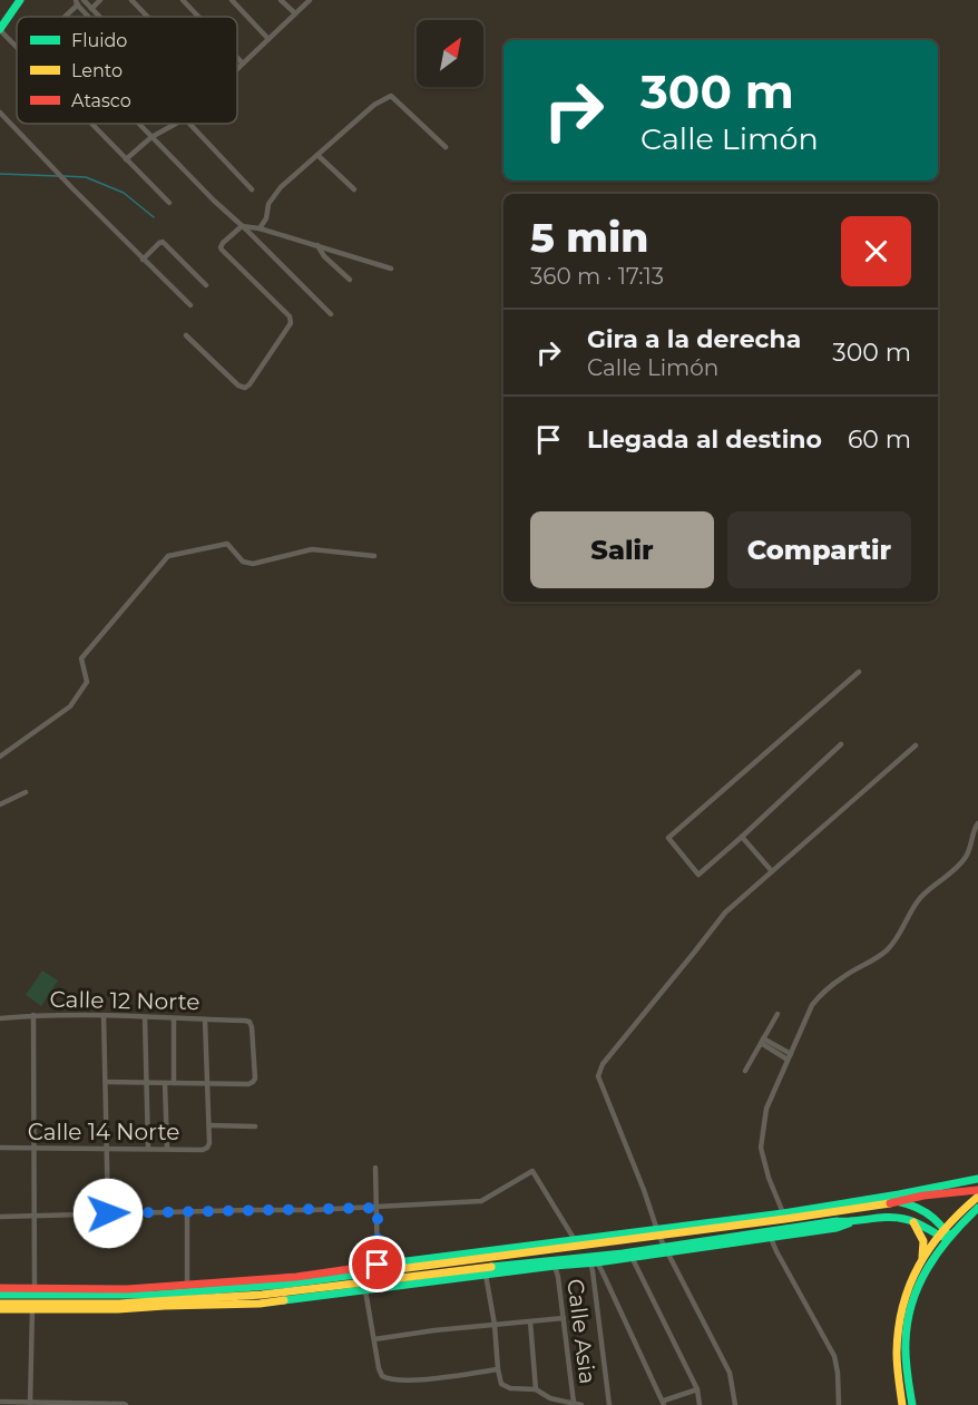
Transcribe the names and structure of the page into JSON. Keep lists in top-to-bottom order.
{
  "streets": {
    "street": ["Calle 12 Norte", "Calle 14 Norte", "Calle Asia"]
  },
  "legend": ["Fluido", "Lento", "Atasco"],
  "north": "top right",
  "page": {
    "turn": ["300 m", "Calle Limón"],
    "heading": ["5 min", "360 m · 17:13"],
    "list": [
      {
        "name": "Gira a la derecha",
        "note": "Calle Limón",
        "value": "300 m"
      },
      {
        "name": "Llegada al destino",
        "value": "60 m"
      }
    ],
    "buttons": ["Salir", "Compartir"]
  }
}
